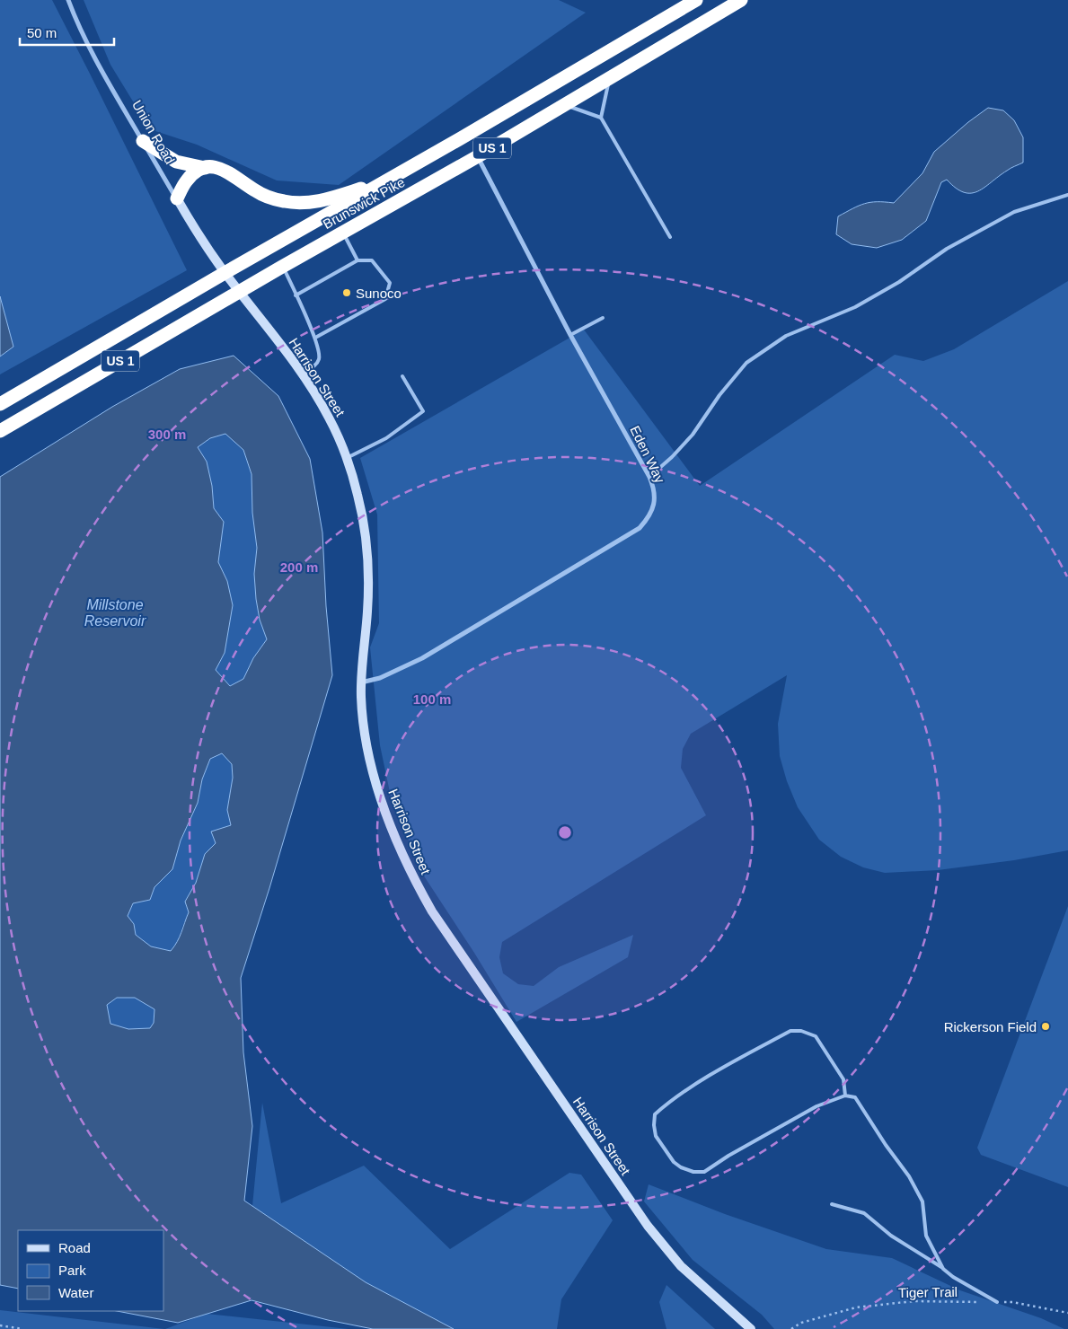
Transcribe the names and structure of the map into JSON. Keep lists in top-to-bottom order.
{
  "streets": {
    "highway": ["US 1", "Brunswick Pike"],
    "street": ["Union Road", "Harrison Street", "Eden Way"],
    "path": ["Tiger Trail"]
  },
  "crossings": [
    ["Union Road", "Brunswick Pike"],
    ["Union Road", "Harrison Street"],
    ["Brunswick Pike", "Harrison Street"],
    ["Brunswick Pike", "Eden Way"],
    ["Harrison Street", "Eden Way"]
  ],
  "water": ["Millstone Reservoir"],
  "places": ["Sunoco", "Rickerson Field"],
  "legend": ["Road", "Park", "Water"],
  "scale_bar": "50 m",
  "rings": ["300 m", "200 m", "100 m"]
}
